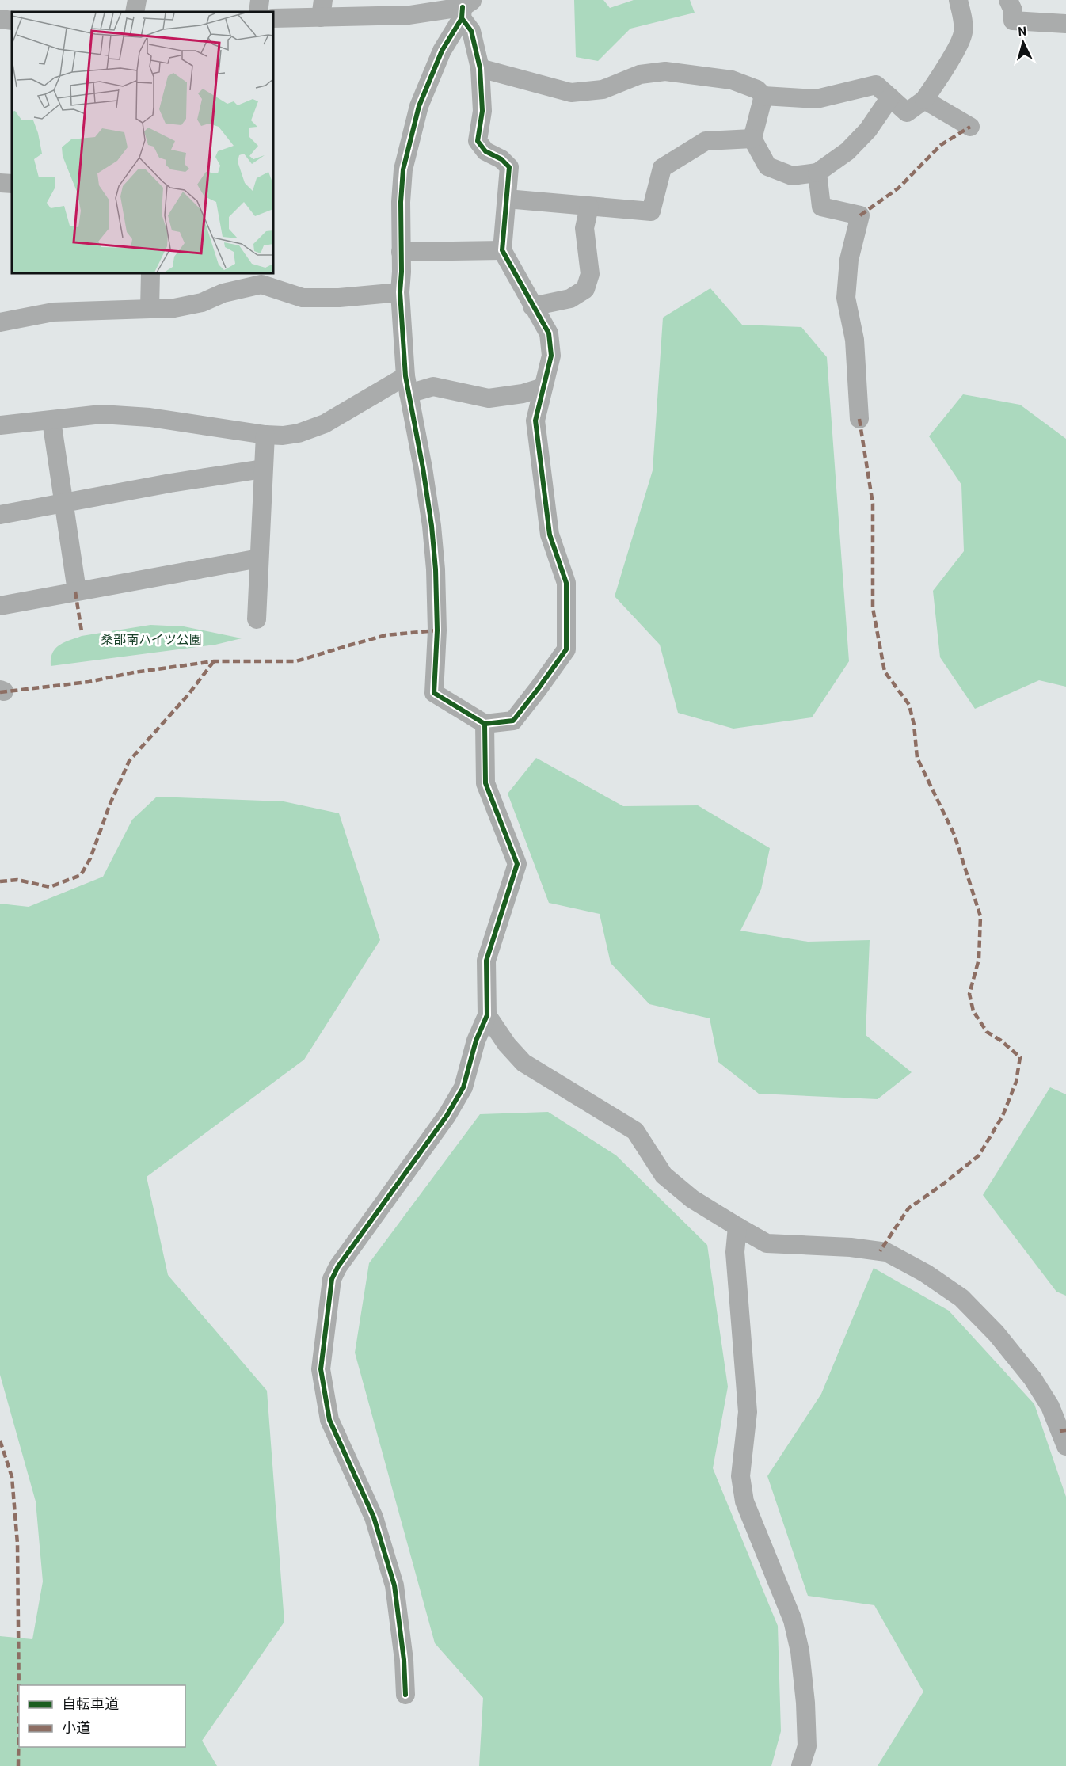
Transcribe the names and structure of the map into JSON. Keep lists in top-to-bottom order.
{
  "parks": ["桑部南ハイツ公園"],
  "legend": ["自転車道", "小道"],
  "north": "top"
}
